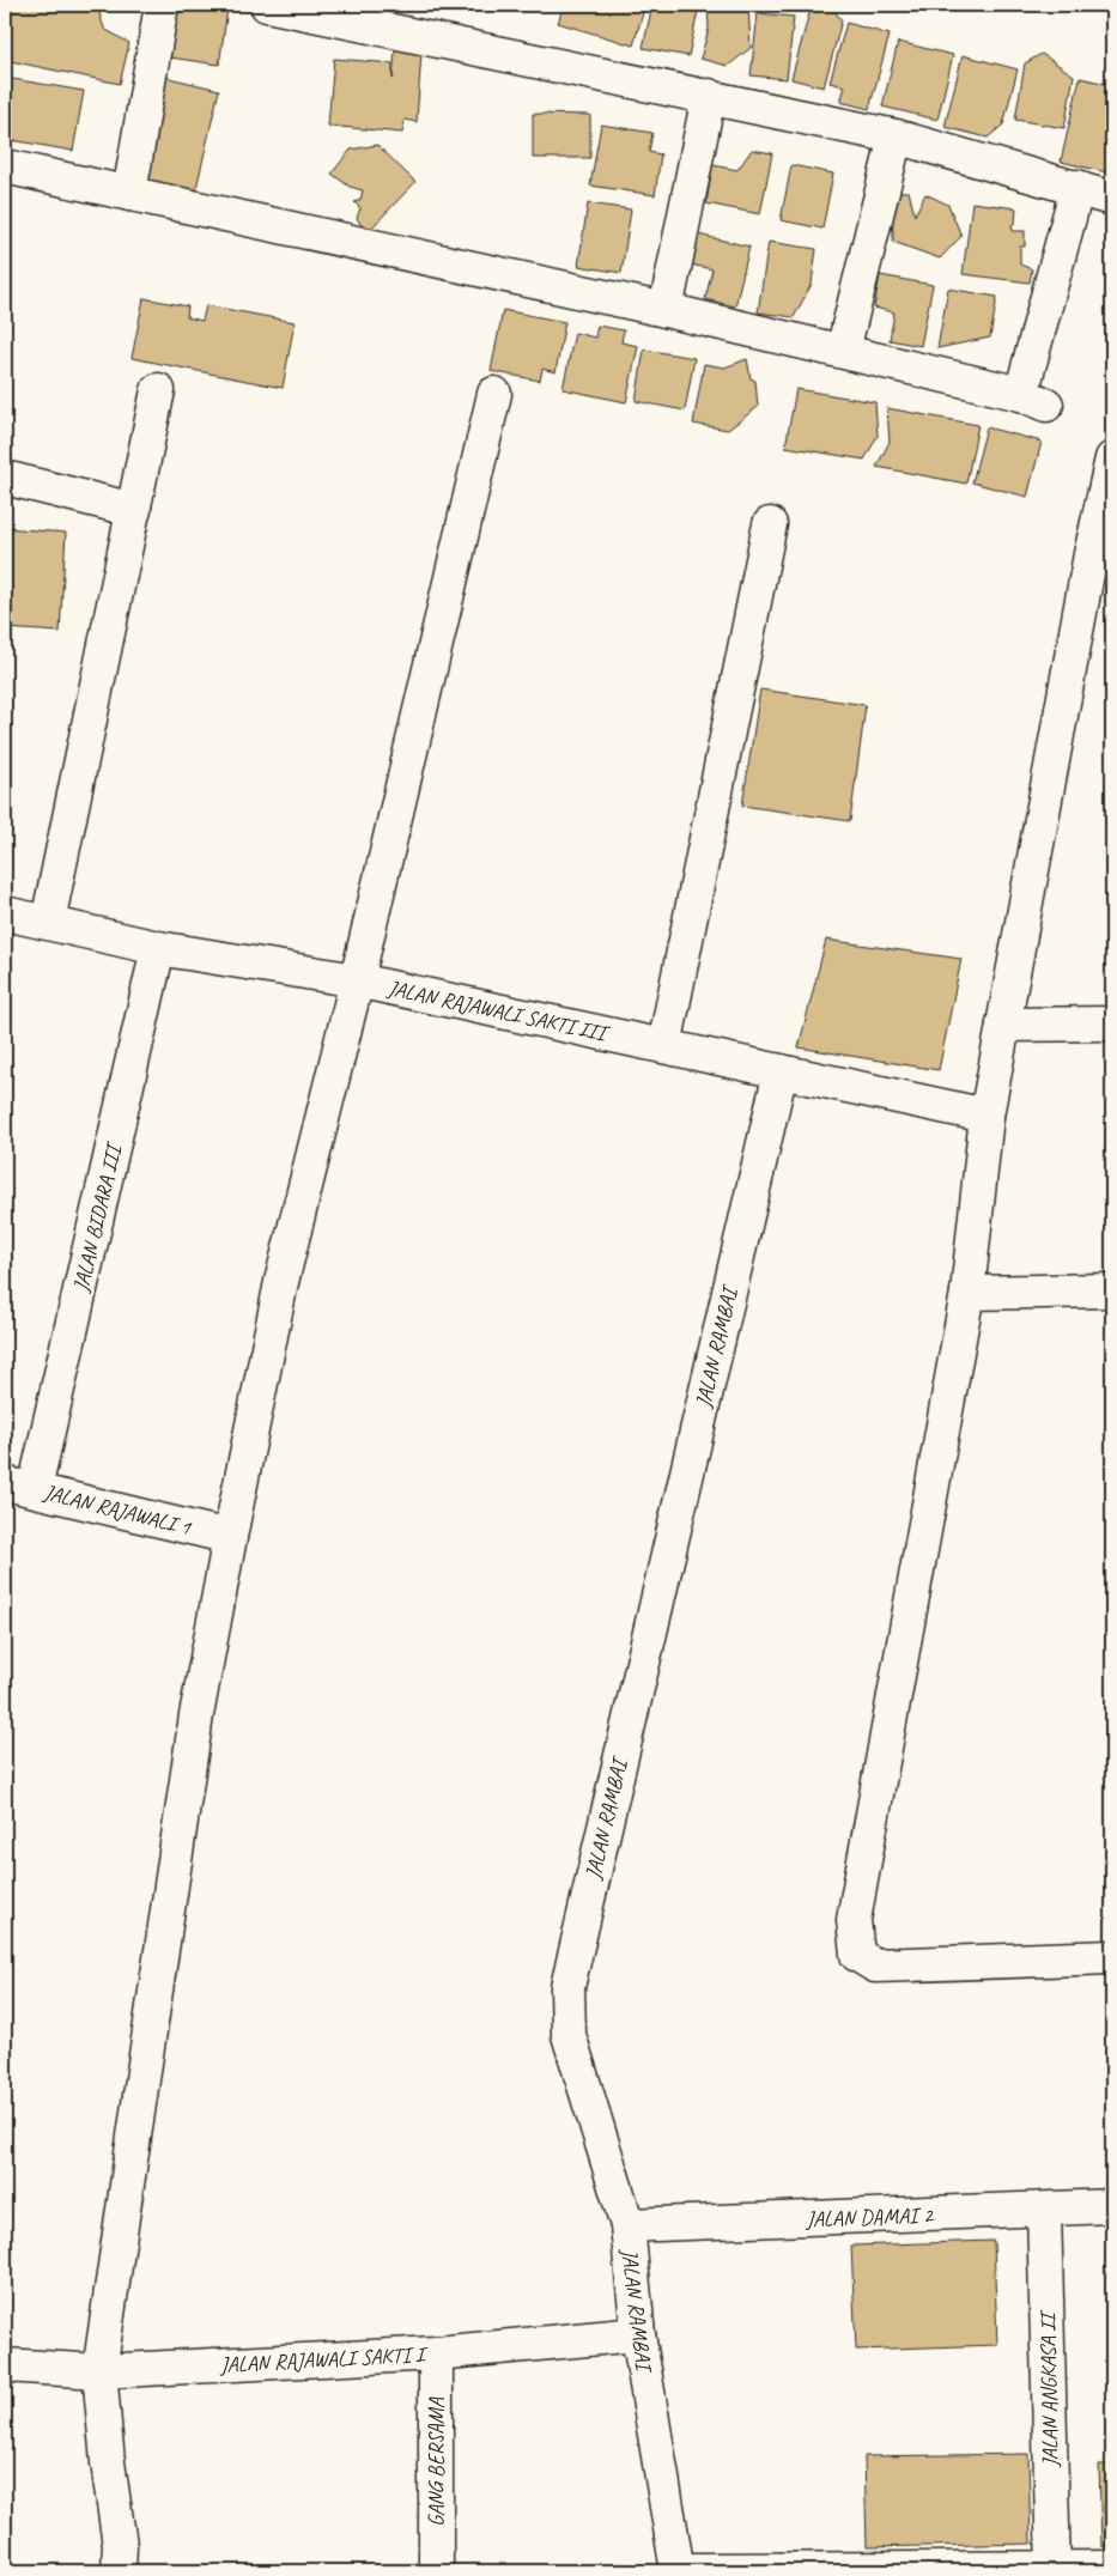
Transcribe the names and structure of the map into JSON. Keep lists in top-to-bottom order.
{
  "streets": {
    "street": [
      "JALAN RAJAWALI SAKTI III",
      "JALAN BIDARA III",
      "JALAN RAMBAI",
      "JALAN RAJAWALI 1",
      "JALAN DAMAI 2",
      "JALAN RAJAWALI SAKTI I",
      "JALAN ANGKASA II",
      "GANG BERSAMA"
    ]
  },
  "crossings": [
    ["JALAN RAJAWALI SAKTI III", "JALAN BIDARA III"],
    ["JALAN RAJAWALI SAKTI III", "JALAN RAMBAI"],
    ["JALAN BIDARA III", "JALAN RAJAWALI 1"],
    ["JALAN RAMBAI", "JALAN DAMAI 2"],
    ["JALAN RAMBAI", "JALAN RAJAWALI SAKTI I"],
    ["JALAN DAMAI 2", "JALAN ANGKASA II"],
    ["JALAN RAJAWALI SAKTI I", "GANG BERSAMA"]
  ]
}
